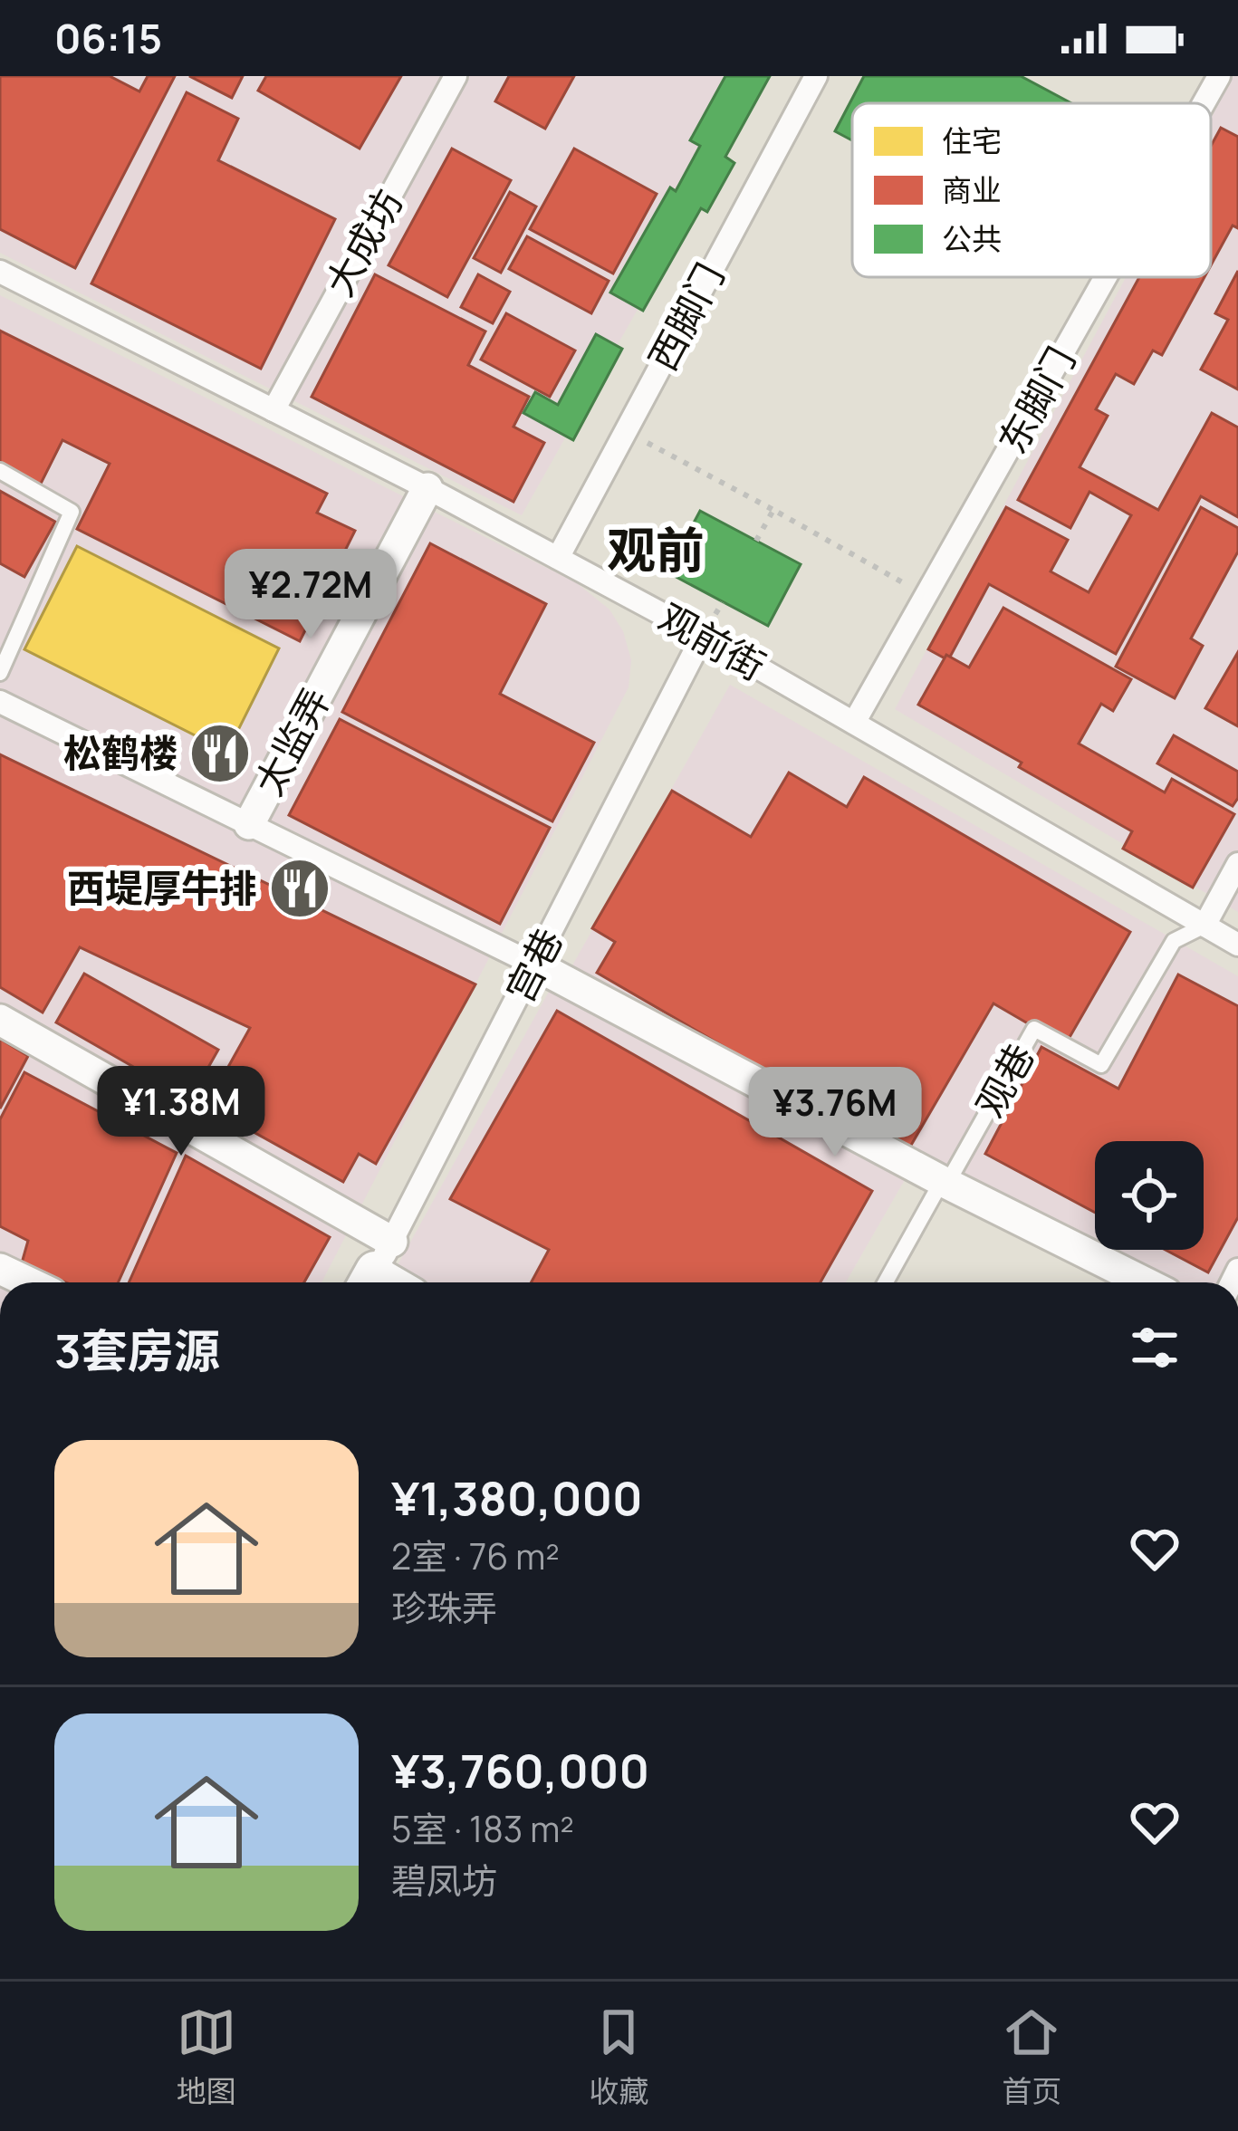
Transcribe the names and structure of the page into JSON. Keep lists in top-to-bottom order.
{
  "streets": {
    "street": [
      "大成坊",
      "西脚门",
      "东脚门",
      "观前街",
      "太监弄",
      "宫巷"
    ],
    "lane": ["观巷"]
  },
  "crossings": [
    ["大成坊", "观前街"],
    ["西脚门", "观前街"],
    ["东脚门", "观前街"],
    ["观前街", "太监弄"],
    ["观前街", "宫巷"],
    ["观前街", "观巷"],
    ["太监弄", "宫巷"]
  ],
  "districts": ["观前"],
  "places": {
    "restaurant": ["松鹤楼", "西堤厚牛排"]
  },
  "legend": ["住宅", "商业", "公共"],
  "page": {
    "status": "06:15",
    "price": ["¥2.72M", "¥1.38M", "¥3.76M"],
    "heading": "3套房源",
    "list": [
      {
        "name": "¥1,380,000",
        "note": "2室 · 76 m² · 珍珠弄"
      },
      {
        "name": "¥3,760,000",
        "note": "5室 · 183 m² · 碧凤坊"
      }
    ],
    "tabs": ["地图", "收藏", "首页"]
  }
}
